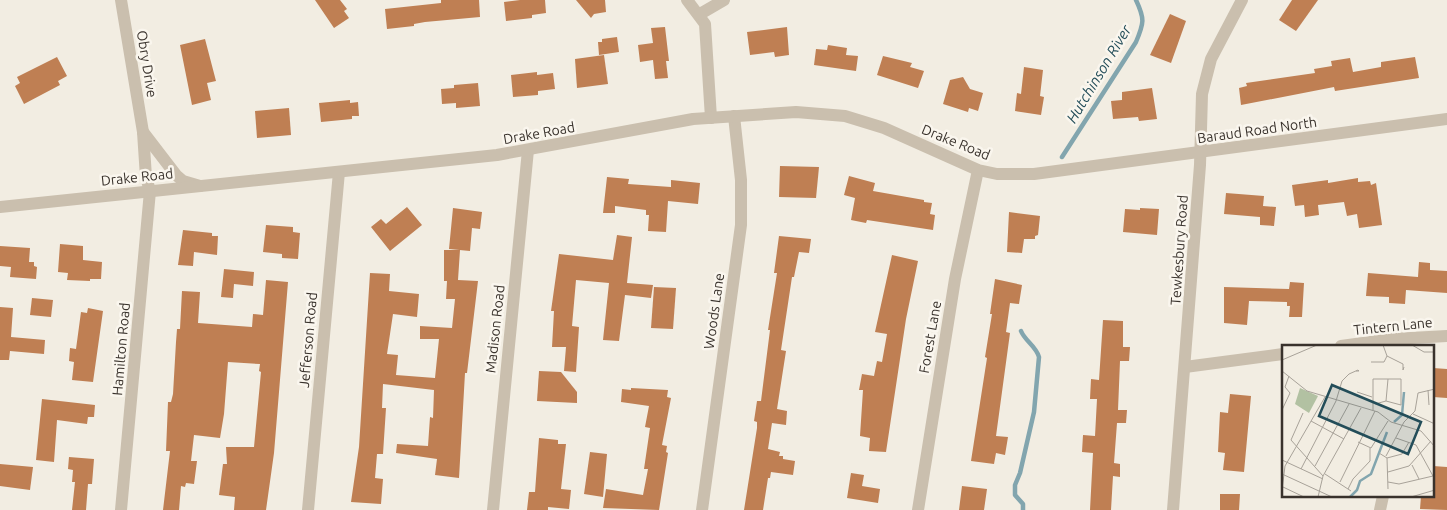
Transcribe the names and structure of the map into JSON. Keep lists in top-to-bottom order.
{
  "streets": {
    "street": [
      "Obry Drive",
      "Baraud Road North",
      "Drake Road",
      "Tewkesbury Road",
      "Woods Lane",
      "Tintern Lane",
      "Madison Road",
      "Forest Lane",
      "Jefferson Road",
      "Hamilton Road"
    ]
  },
  "crossings": [
    ["Obry Drive", "Drake Road"],
    ["Obry Drive", "Hamilton Road"],
    ["Baraud Road North", "Drake Road"],
    ["Baraud Road North", "Tewkesbury Road"],
    ["Drake Road", "Woods Lane"],
    ["Drake Road", "Madison Road"],
    ["Drake Road", "Forest Lane"],
    ["Drake Road", "Jefferson Road"],
    ["Drake Road", "Hamilton Road"]
  ],
  "water": ["Hutchinson River"]
}
